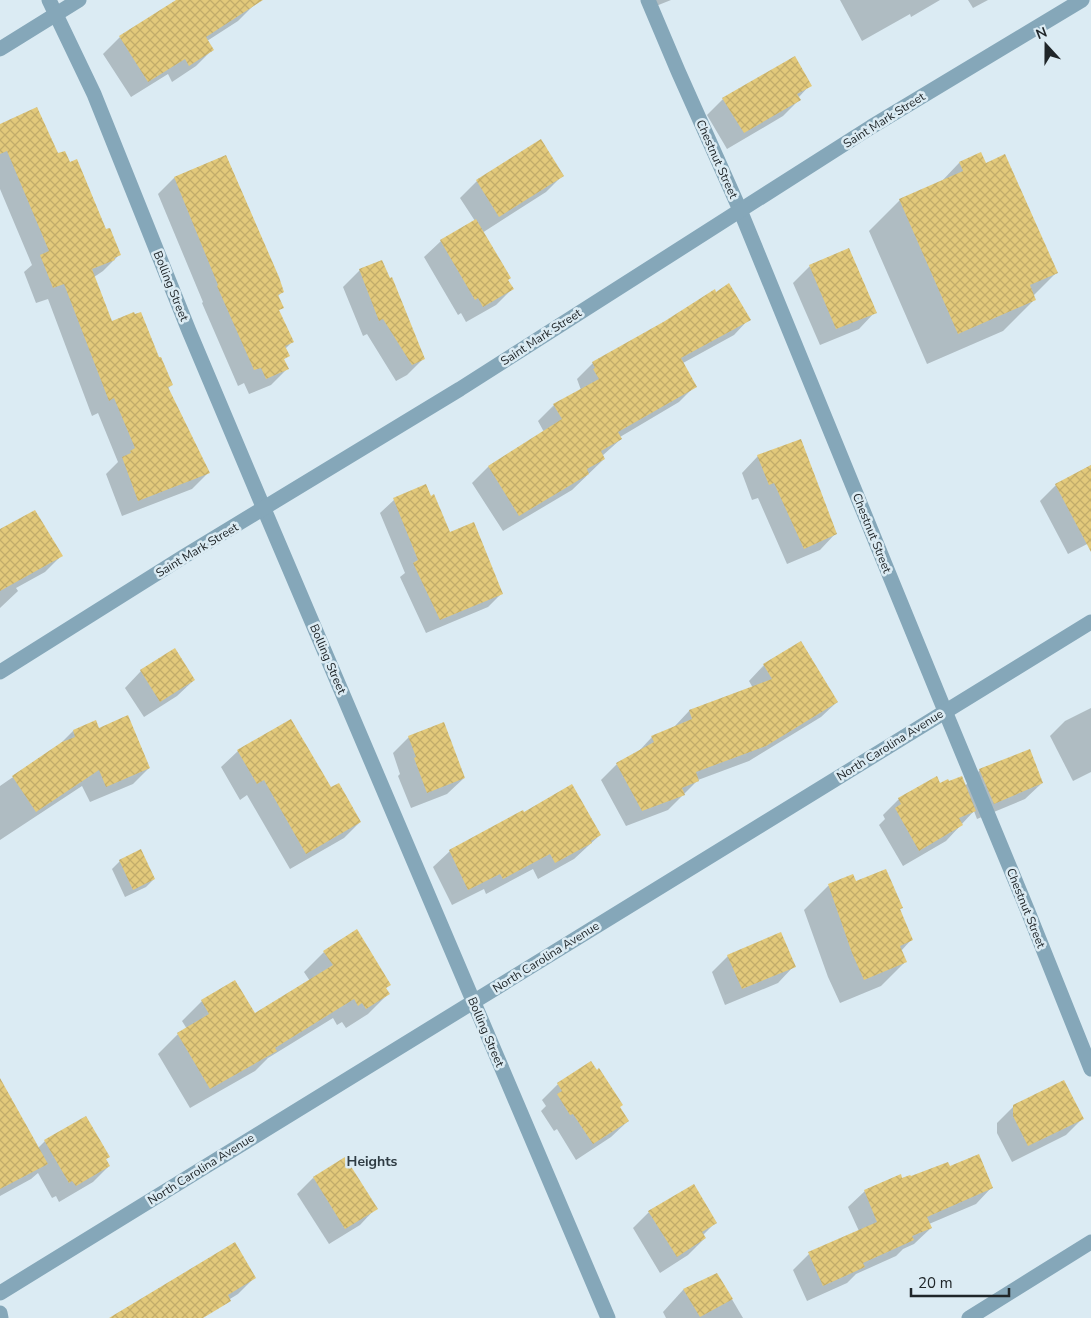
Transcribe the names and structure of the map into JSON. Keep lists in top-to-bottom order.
{
  "streets": {
    "street": [
      "Saint Mark Street",
      "Chestnut Street",
      "Bolling Street",
      "North Carolina Avenue"
    ]
  },
  "crossings": [
    ["Saint Mark Street", "Chestnut Street"],
    ["Saint Mark Street", "Bolling Street"],
    ["Chestnut Street", "North Carolina Avenue"],
    ["Bolling Street", "North Carolina Avenue"]
  ],
  "districts": ["Heights"],
  "scale_bar": "20 m",
  "north": "top"
}
